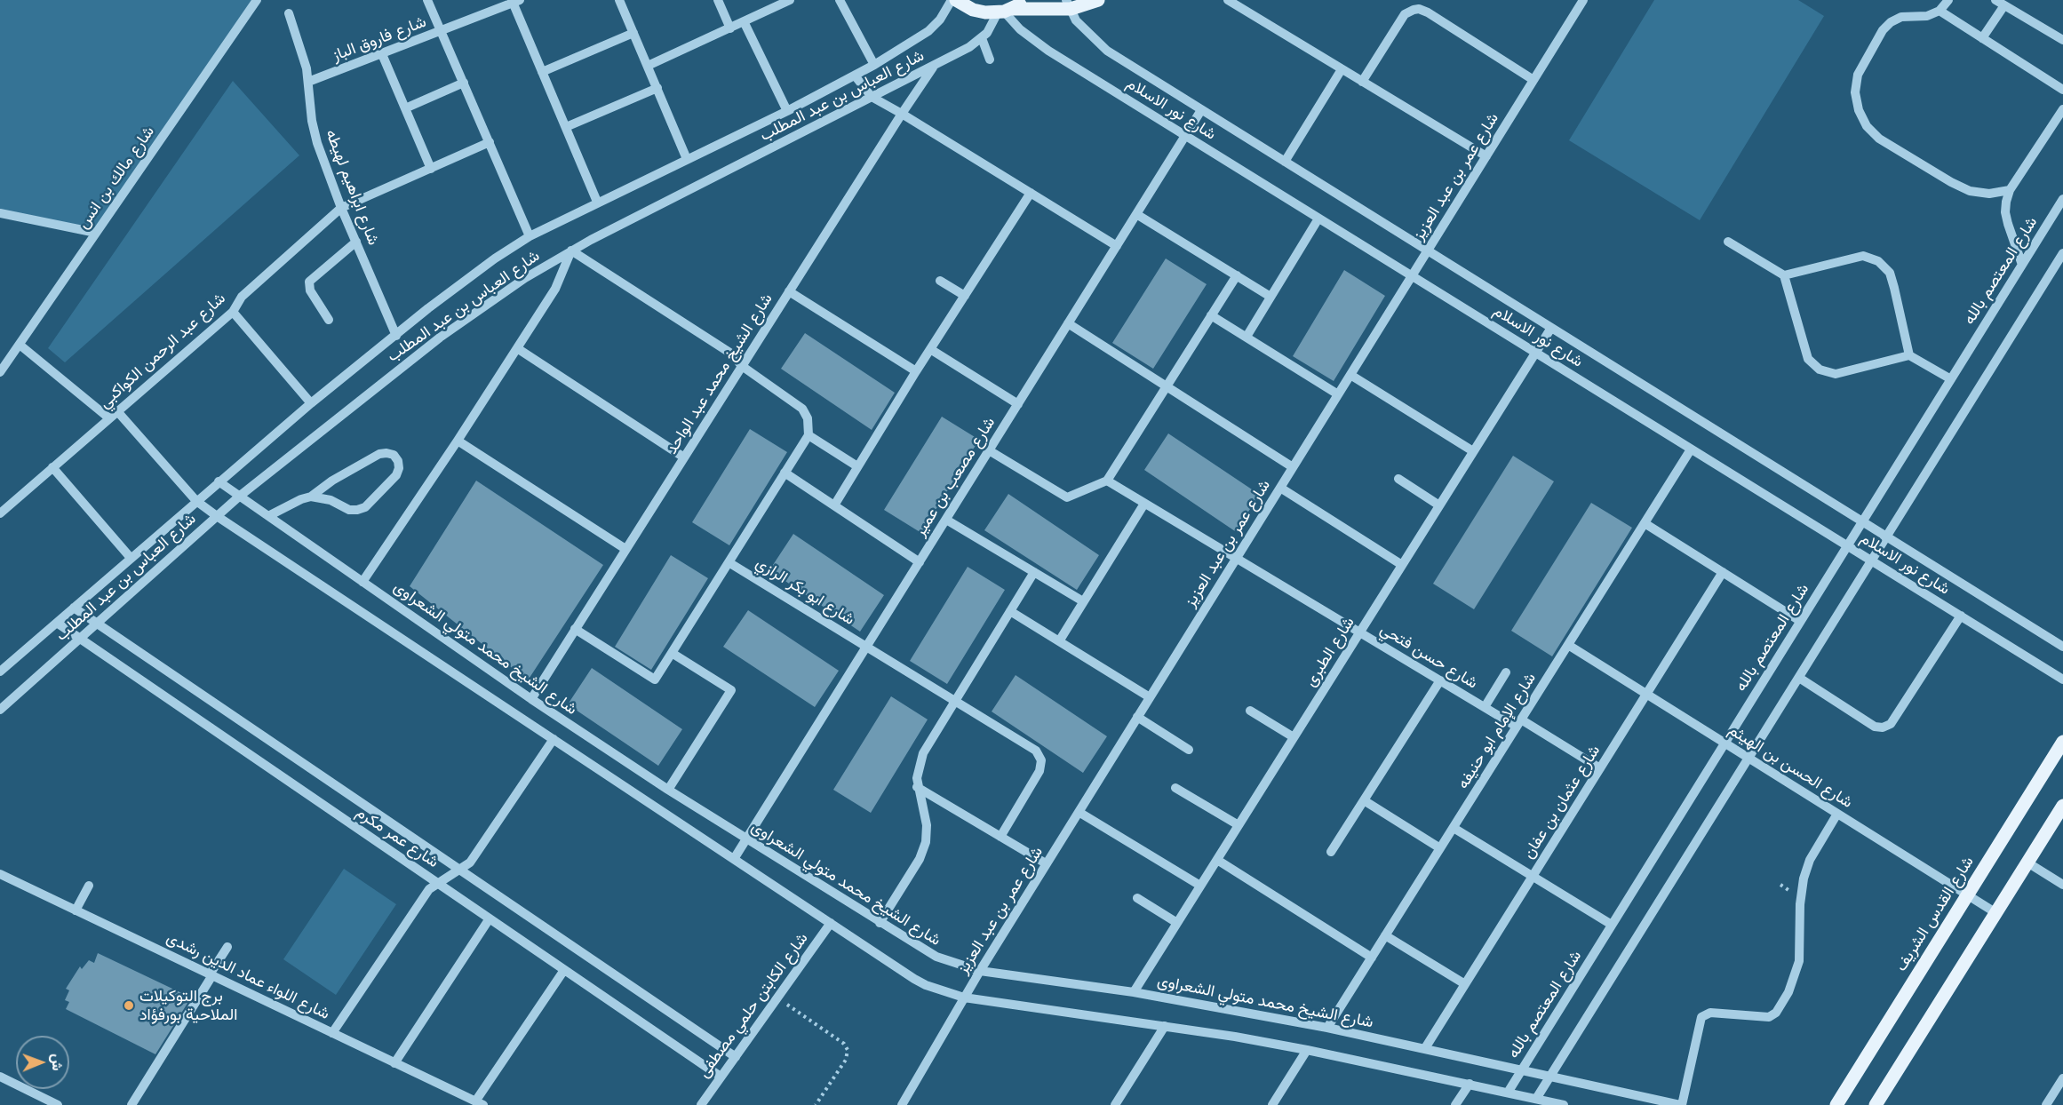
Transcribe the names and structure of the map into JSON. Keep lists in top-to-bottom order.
{
  "streets": {
    "main road": ["شارع القدس الشريف"],
    "street": [
      "شارع فاروق الباز",
      "شارع العباس بن عبد المطلب",
      "شارع نور الاسلام",
      "شارع عمر بن عبد العزيز",
      "شارع مالك بن انس",
      "شارع ابراهيم لهيطه",
      "شارع المعتصم بالله",
      "شارع عبد الرحمن الكواكبي",
      "شارع الشيخ محمد عبد الواحد",
      "شارع مصعب بن عمير",
      "شارع ابو بكر الرازي",
      "شارع الشيخ محمد متولي الشعراوى",
      "شارع الطبرى",
      "شارع حسن فتحي",
      "شارع الإمام ابو حنيفه",
      "شارع الحسن بن الهيثم",
      "شارع عثمان بن عفان",
      "شارع عمر مكرم",
      "شارع اللواء عماد الدين رشدى",
      "شارع الكابتن حلمي مصطفى"
    ]
  },
  "crossings": [
    ["شارع فاروق الباز", "شارع ابراهيم لهيطه"],
    ["شارع العباس بن عبد المطلب", "شارع نور الاسلام"],
    ["شارع العباس بن عبد المطلب", "شارع ابراهيم لهيطه"],
    ["شارع العباس بن عبد المطلب", "شارع الشيخ محمد عبد الواحد"],
    ["شارع العباس بن عبد المطلب", "شارع الشيخ محمد متولي الشعراوى"],
    ["شارع العباس بن عبد المطلب", "شارع عمر مكرم"],
    ["شارع نور الاسلام", "شارع عمر بن عبد العزيز"],
    ["شارع نور الاسلام", "شارع المعتصم بالله"],
    ["شارع نور الاسلام", "شارع مصعب بن عمير"],
    ["شارع نور الاسلام", "شارع الطبرى"],
    ["شارع نور الاسلام", "شارع الإمام ابو حنيفه"],
    ["شارع عمر بن عبد العزيز", "شارع الشيخ محمد متولي الشعراوى"],
    ["شارع عمر بن عبد العزيز", "شارع حسن فتحي"],
    ["شارع ابراهيم لهيطه", "شارع عبد الرحمن الكواكبي"],
    ["شارع المعتصم بالله", "شارع الشيخ محمد متولي الشعراوى"],
    ["شارع المعتصم بالله", "شارع الحسن بن الهيثم"],
    ["شارع الشيخ محمد عبد الواحد", "شارع الشيخ محمد متولي الشعراوى"],
    ["شارع مصعب بن عمير", "شارع ابو بكر الرازي"],
    ["شارع مصعب بن عمير", "شارع الشيخ محمد متولي الشعراوى"],
    ["شارع الشيخ محمد متولي الشعراوى", "شارع الطبرى"],
    ["شارع الشيخ محمد متولي الشعراوى", "شارع الإمام ابو حنيفه"],
    ["شارع الشيخ محمد متولي الشعراوى", "شارع عثمان بن عفان"],
    ["شارع الطبرى", "شارع حسن فتحي"],
    ["شارع حسن فتحي", "شارع الإمام ابو حنيفه"],
    ["شارع حسن فتحي", "شارع عثمان بن عفان"],
    ["شارع الإمام ابو حنيفه", "شارع الحسن بن الهيثم"],
    ["شارع الحسن بن الهيثم", "شارع عثمان بن عفان"],
    ["شارع الحسن بن الهيثم", "شارع القدس الشريف"],
    ["شارع عمر مكرم", "شارع الكابتن حلمي مصطفى"]
  ],
  "places": ["برج التوكيلات الملاحية بورفؤاد"],
  "north": "right"
}
